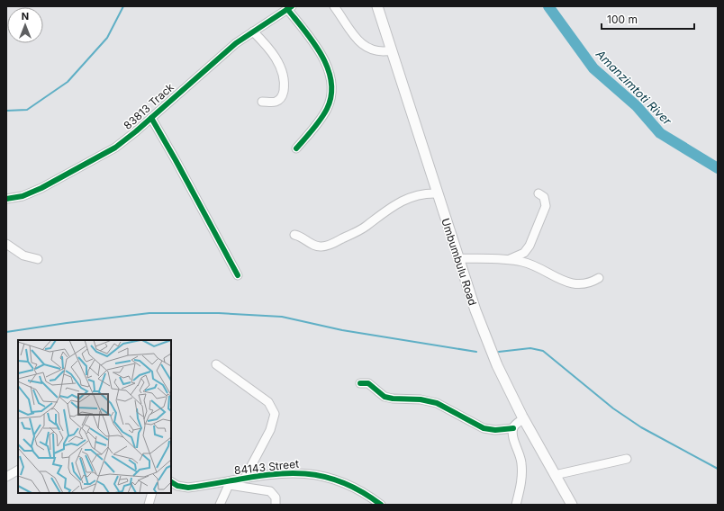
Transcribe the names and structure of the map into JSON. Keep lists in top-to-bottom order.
{
  "streets": {
    "main road": ["Umbumbulu Road"],
    "street": ["83813 Track", "84143 Street"]
  },
  "water": ["Amanzimtoti River"],
  "scale_bar": "100 m",
  "north": "top"
}
